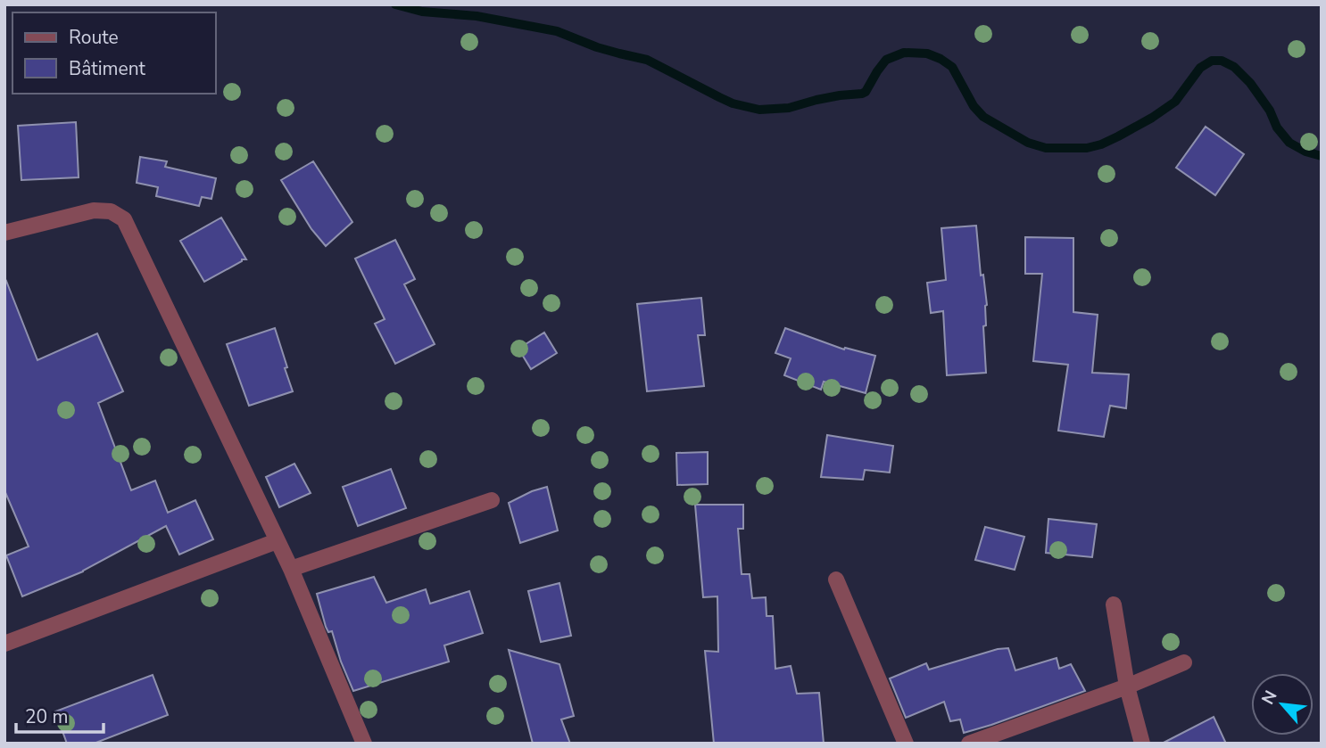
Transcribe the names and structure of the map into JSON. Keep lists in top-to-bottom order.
{
  "legend": ["Route", "Bâtiment"],
  "scale_bar": "20 m",
  "north": "top left"
}
